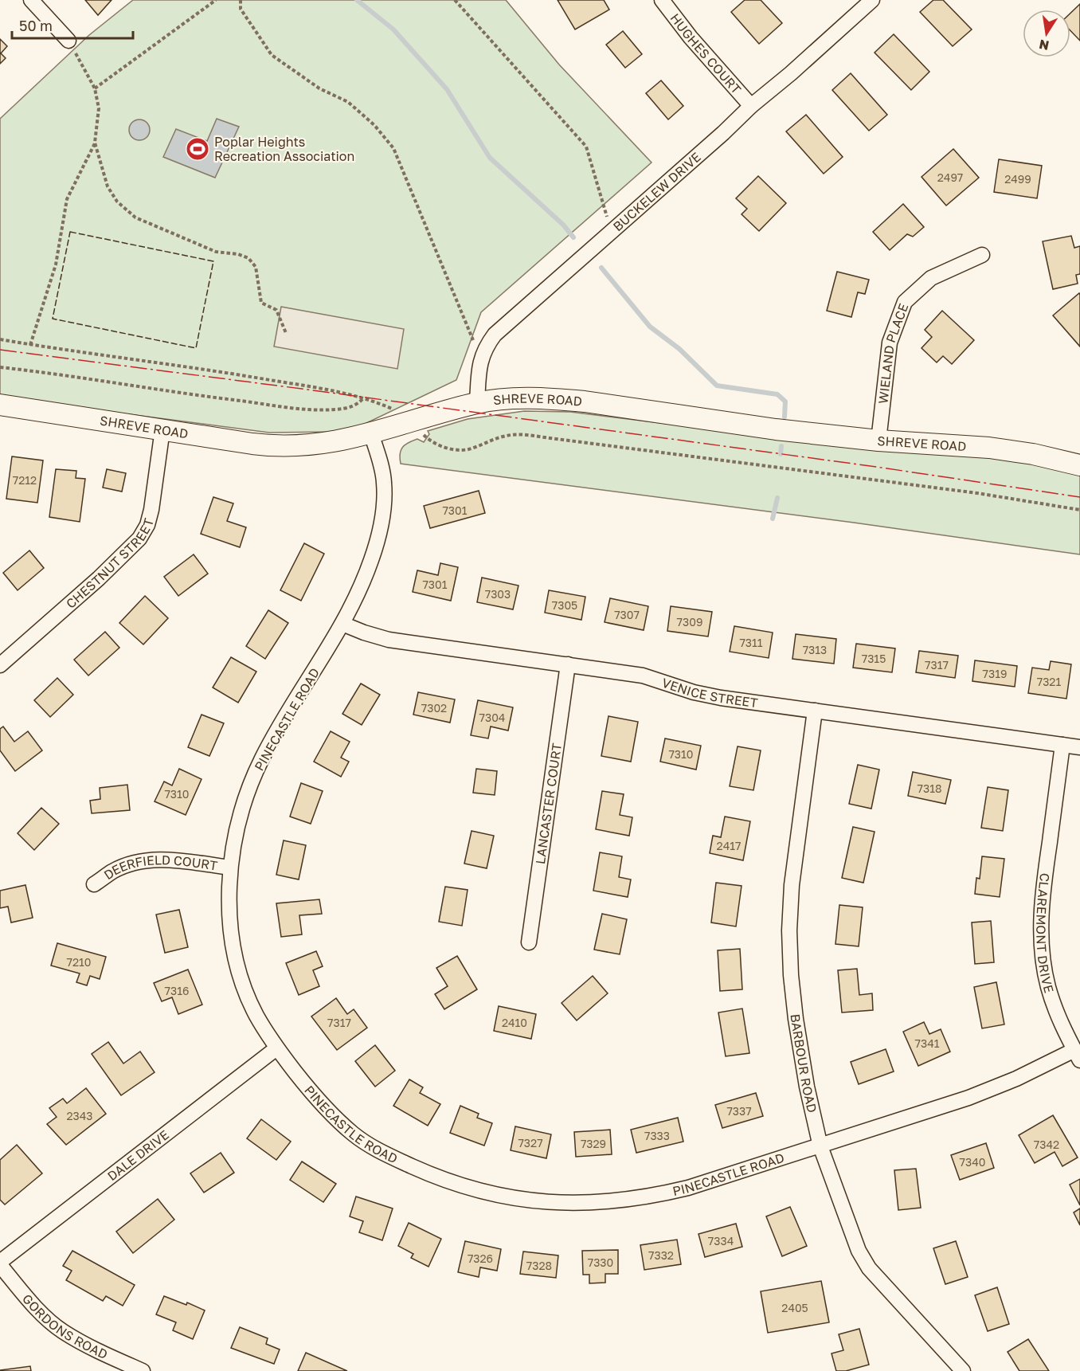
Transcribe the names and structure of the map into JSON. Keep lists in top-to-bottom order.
{
  "streets": {
    "main road": ["SHREVE ROAD"],
    "street": [
      "HUGHES COURT",
      "BUCKELEW DRIVE",
      "WIELAND PLACE",
      "CHESTNUT STREET",
      "VENICE STREET",
      "PINECASTLE ROAD",
      "LANCASTER COURT",
      "DEERFIELD COURT",
      "CLAREMONT DRIVE",
      "BARBOUR ROAD",
      "DALE DRIVE",
      "GORDONS ROAD"
    ]
  },
  "crossings": [
    ["HUGHES COURT", "BUCKELEW DRIVE"],
    ["BUCKELEW DRIVE", "SHREVE ROAD"],
    ["WIELAND PLACE", "SHREVE ROAD"],
    ["SHREVE ROAD", "CHESTNUT STREET"],
    ["SHREVE ROAD", "PINECASTLE ROAD"],
    ["VENICE STREET", "PINECASTLE ROAD"],
    ["VENICE STREET", "LANCASTER COURT"],
    ["VENICE STREET", "CLAREMONT DRIVE"],
    ["VENICE STREET", "BARBOUR ROAD"],
    ["PINECASTLE ROAD", "DEERFIELD COURT"],
    ["PINECASTLE ROAD", "CLAREMONT DRIVE"],
    ["PINECASTLE ROAD", "BARBOUR ROAD"],
    ["PINECASTLE ROAD", "DALE DRIVE"]
  ],
  "places": {
    "sports": ["Poplar Heights Recreation Association"]
  },
  "house_numbers": [
    "2497",
    "2499",
    "7212",
    "7301",
    "7301",
    "7303",
    "7305",
    "7307",
    "7309",
    "7311",
    "7313",
    "7315",
    "7317",
    "7319",
    "7321",
    "7302",
    "7304",
    "7310",
    "7318",
    "7310",
    "2417",
    "7210",
    "7316",
    "7317",
    "2410",
    "7341",
    "7337",
    "2343",
    "7333",
    "7327",
    "7329",
    "7342",
    "7340",
    "7334",
    "7332",
    "7326",
    "7330",
    "7328",
    "2405"
  ],
  "scale_bar": "50 m",
  "north": "bottom"
}
